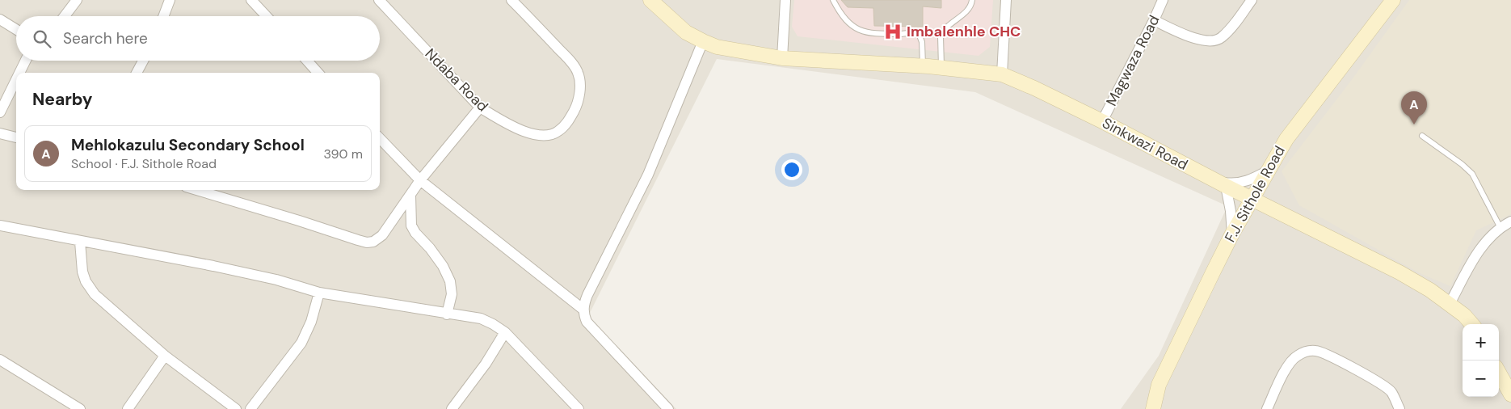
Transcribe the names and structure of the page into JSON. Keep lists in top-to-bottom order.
{
  "streets": {
    "street": [
      "Magwaza Road",
      "Ndaba Road",
      "Sinkwazi Road",
      "F.J. Sithole Road"
    ]
  },
  "crossings": [
    ["Magwaza Road", "Sinkwazi Road"],
    ["Sinkwazi Road", "F.J. Sithole Road"]
  ],
  "places": {
    "hospital": ["Imbalenhle CHC"]
  },
  "page": {
    "search": "Search here",
    "heading": "Nearby",
    "pins": "A",
    "list": [
      {
        "mark": "A",
        "name": "Mehlokazulu Secondary School",
        "note": "School · F.J. Sithole Road",
        "value": "390 m"
      }
    ],
    "map_buttons": ["+", "−"]
  }
}
